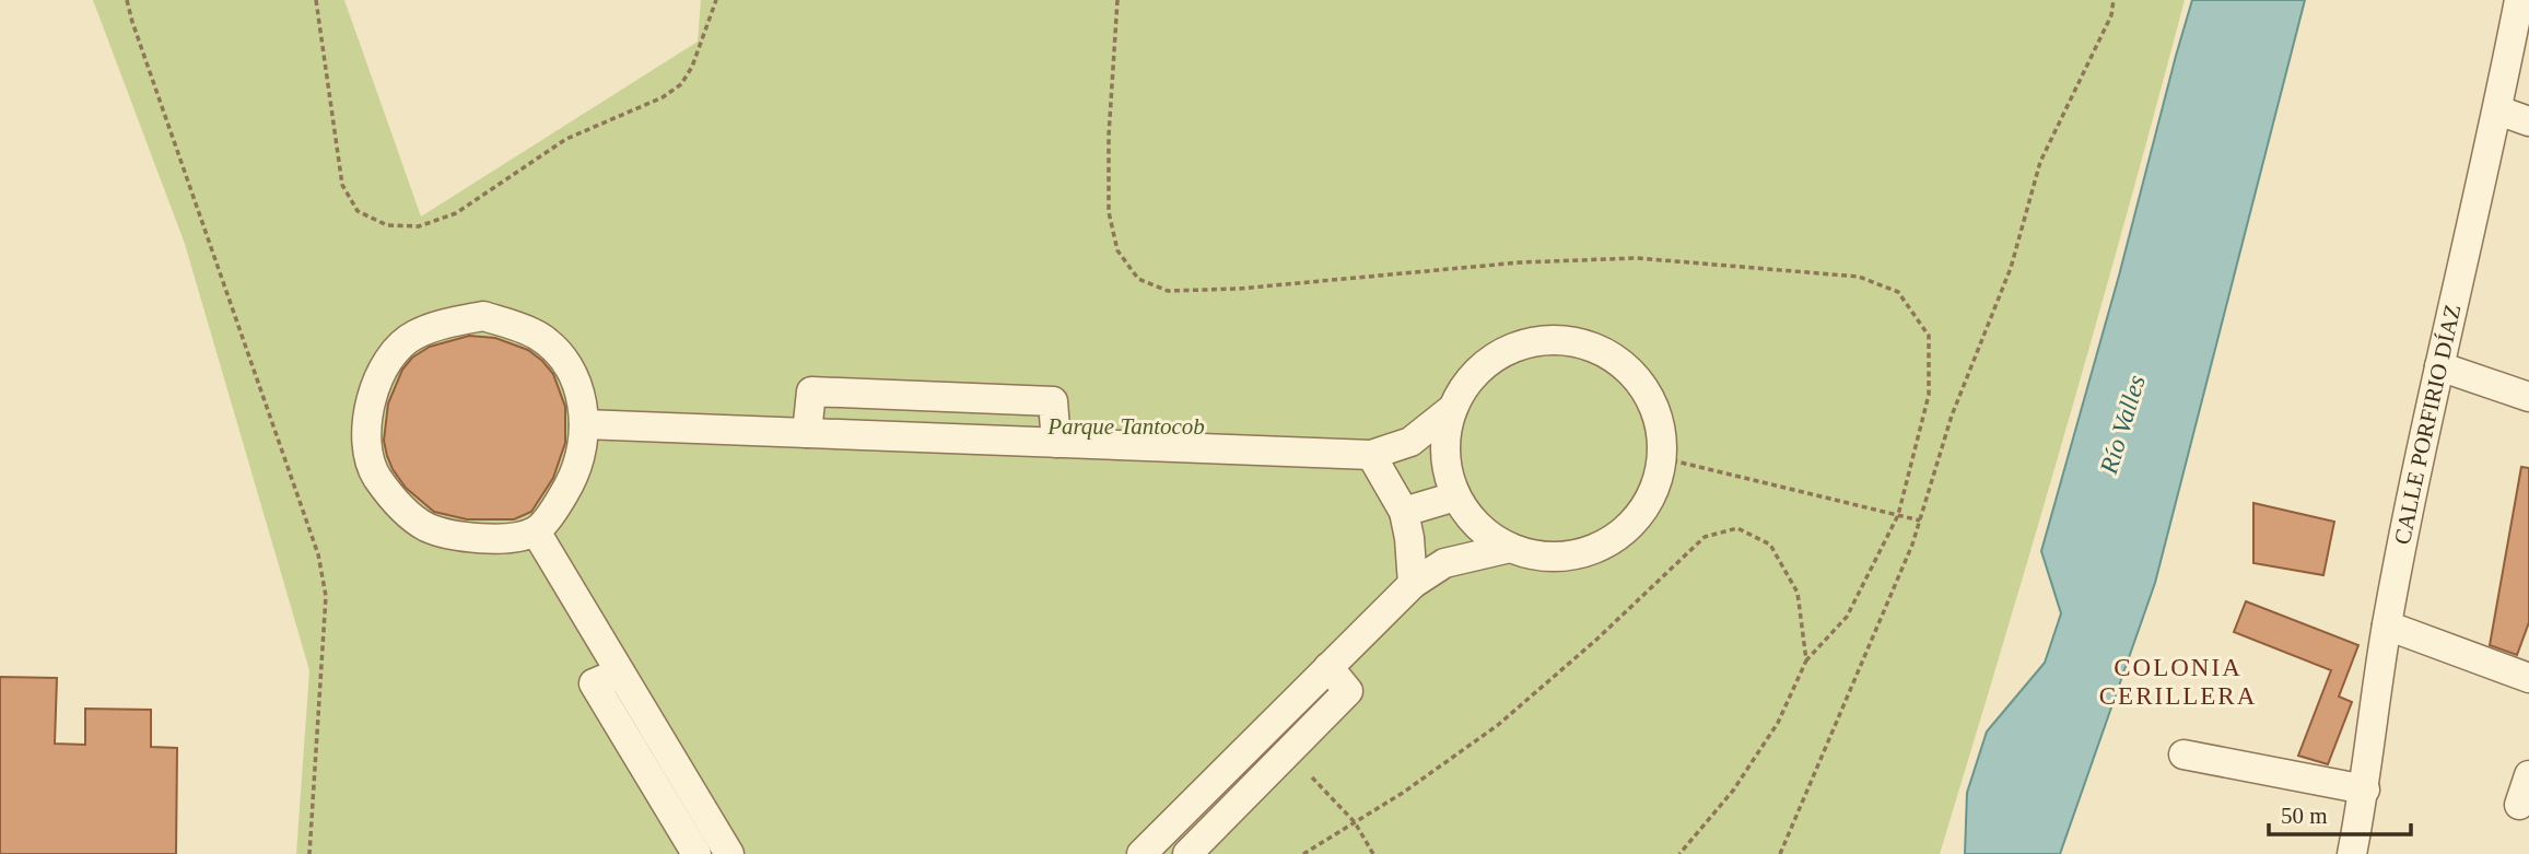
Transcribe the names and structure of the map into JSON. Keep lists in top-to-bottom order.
{
  "streets": {
    "street": ["CALLE PORFIRIO DÍAZ"]
  },
  "districts": ["COLONIA CERILLERA"],
  "water": ["Río Valles"],
  "parks": ["Parque Tantocob"],
  "scale_bar": "50 m"
}
